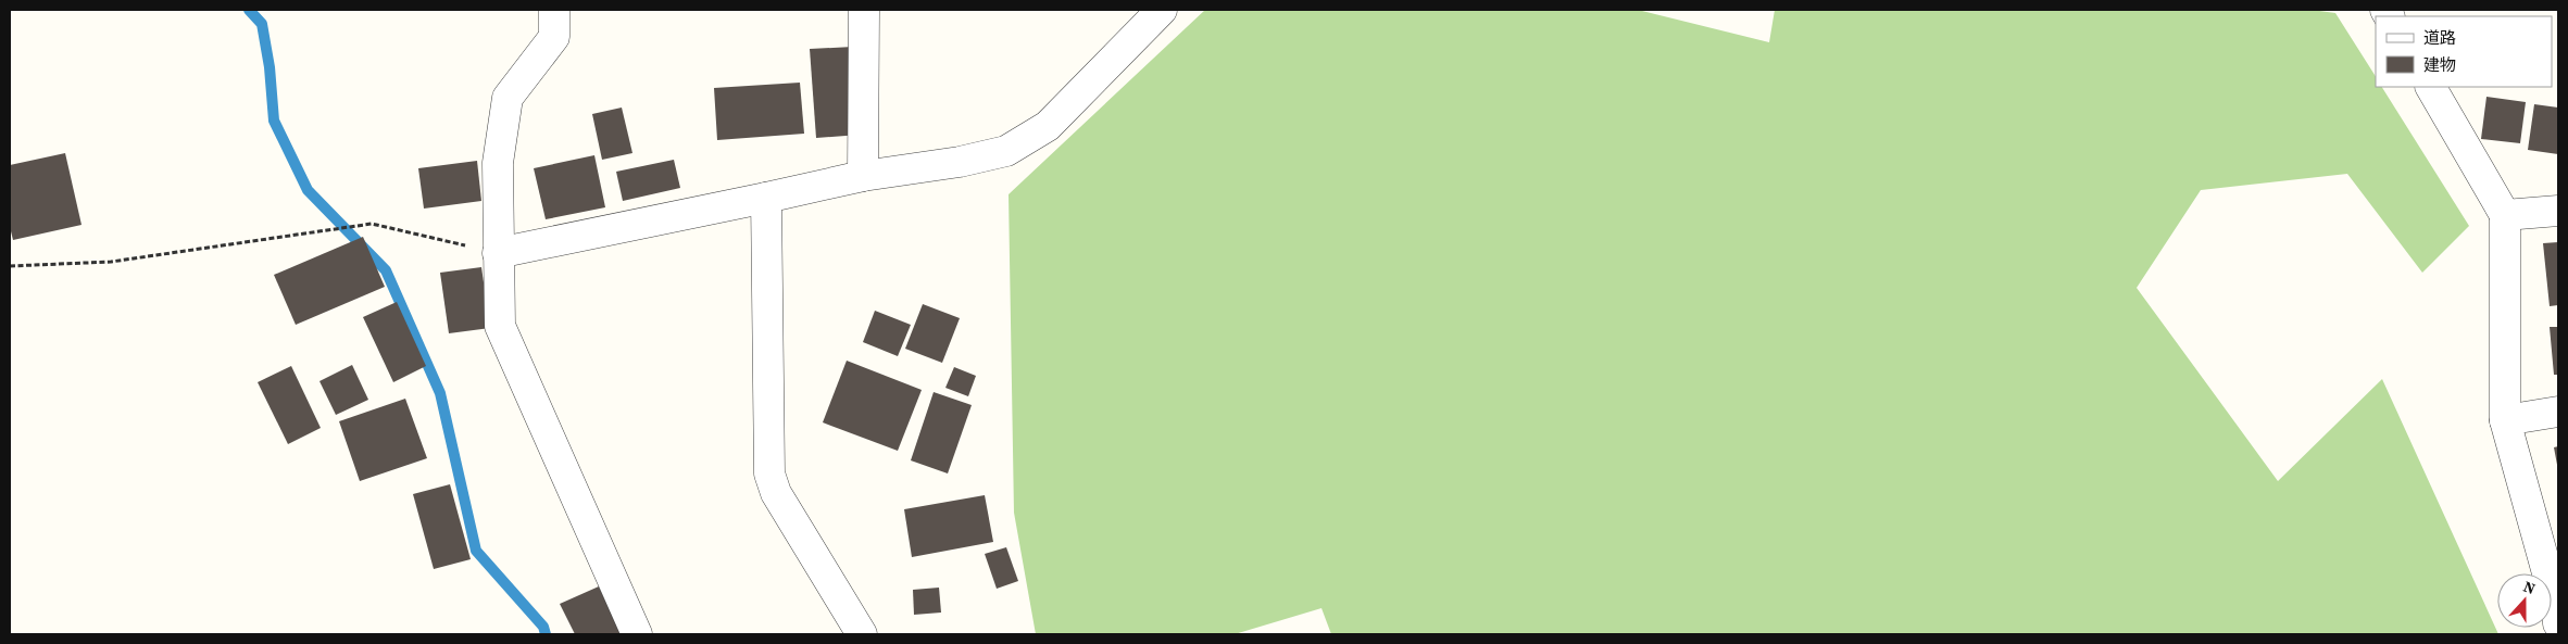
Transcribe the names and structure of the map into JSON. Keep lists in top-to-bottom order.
{
  "legend": ["道路", "建物"],
  "north": "top"
}
